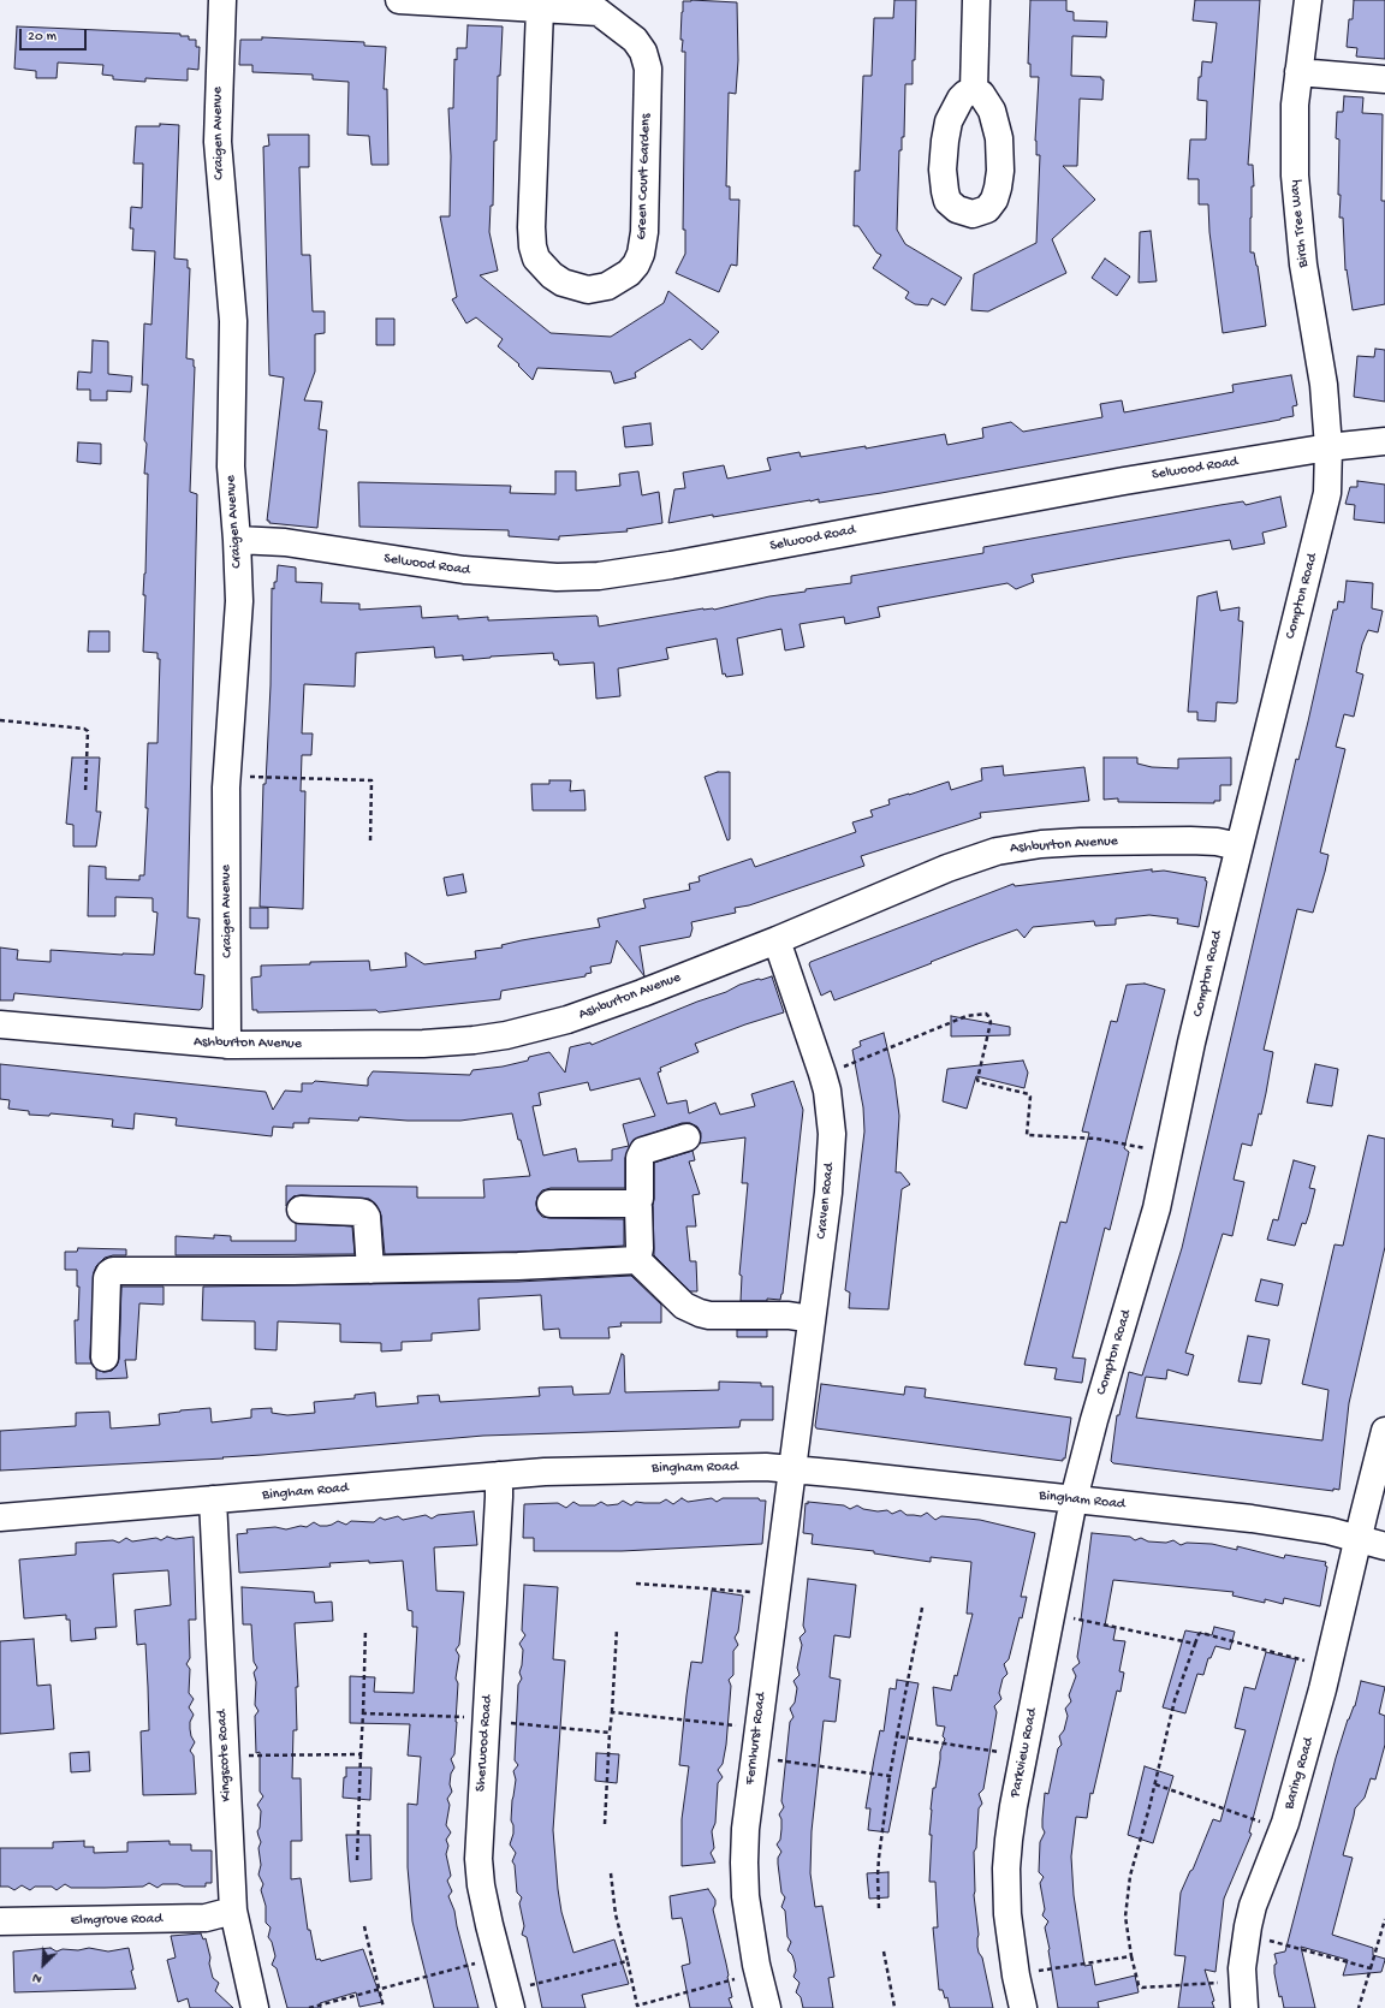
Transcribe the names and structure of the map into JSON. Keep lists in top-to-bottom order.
{
  "streets": {
    "street": [
      "Craigen Avenue",
      "Green Court Gardens",
      "Birch Tree Way",
      "Selwood Road",
      "Compton Road",
      "Ashburton Avenue",
      "Craven Road",
      "Bingham Road",
      "Fernhurst Road",
      "Sherwood Road",
      "Parkview Road",
      "Kingscote Road",
      "Baring Road",
      "Elmgrove Road"
    ]
  },
  "crossings": [
    ["Craigen Avenue", "Selwood Road"],
    ["Craigen Avenue", "Ashburton Avenue"],
    ["Birch Tree Way", "Selwood Road"],
    ["Birch Tree Way", "Compton Road"],
    ["Selwood Road", "Compton Road"],
    ["Compton Road", "Ashburton Avenue"],
    ["Compton Road", "Bingham Road"],
    ["Compton Road", "Parkview Road"],
    ["Ashburton Avenue", "Craven Road"],
    ["Craven Road", "Bingham Road"],
    ["Craven Road", "Fernhurst Road"],
    ["Bingham Road", "Fernhurst Road"],
    ["Bingham Road", "Sherwood Road"],
    ["Bingham Road", "Parkview Road"],
    ["Bingham Road", "Kingscote Road"],
    ["Bingham Road", "Baring Road"],
    ["Kingscote Road", "Elmgrove Road"]
  ],
  "scale_bar": "20 m",
  "north": "bottom left"
}
